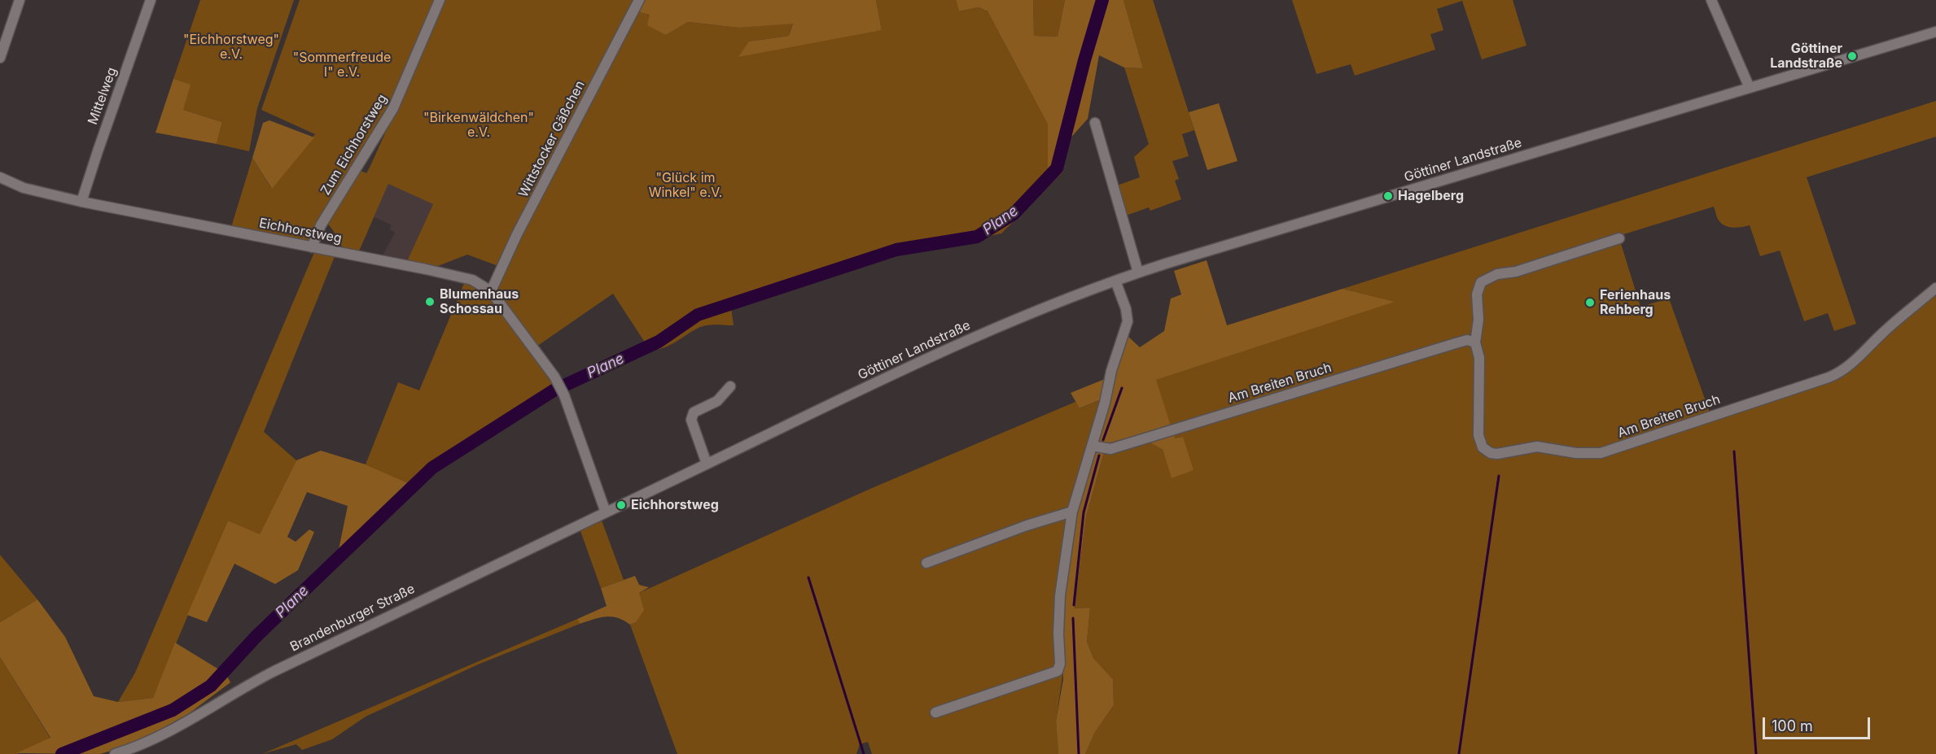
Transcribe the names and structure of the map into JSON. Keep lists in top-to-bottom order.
{
  "streets": {
    "street": [
      "Mittelweg",
      "Wittstocker Gäßchen",
      "Zum Eichhorstweg",
      "Göttiner Landstraße",
      "Eichhorstweg",
      "Am Breiten Bruch",
      "Brandenburger Straße"
    ]
  },
  "crossings": [
    ["Mittelweg", "Eichhorstweg"],
    ["Wittstocker Gäßchen", "Eichhorstweg"],
    ["Zum Eichhorstweg", "Eichhorstweg"],
    ["Göttiner Landstraße", "Eichhorstweg"],
    ["Göttiner Landstraße", "Brandenburger Straße"],
    ["Eichhorstweg", "Brandenburger Straße"]
  ],
  "water": ["Plane"],
  "parks": [
    "\"Eichhorstweg\" e.V.",
    "\"Sommerfreude I\" e.V.",
    "\"Birkenwäldchen\" e.V.",
    "\"Glück im Winkel\" e.V."
  ],
  "places": [
    "Göttiner Landstraße",
    "Hagelberg",
    "Blumenhaus Schossau",
    "Ferienhaus Rehberg",
    "Eichhorstweg"
  ],
  "scale_bar": "100 m"
}
